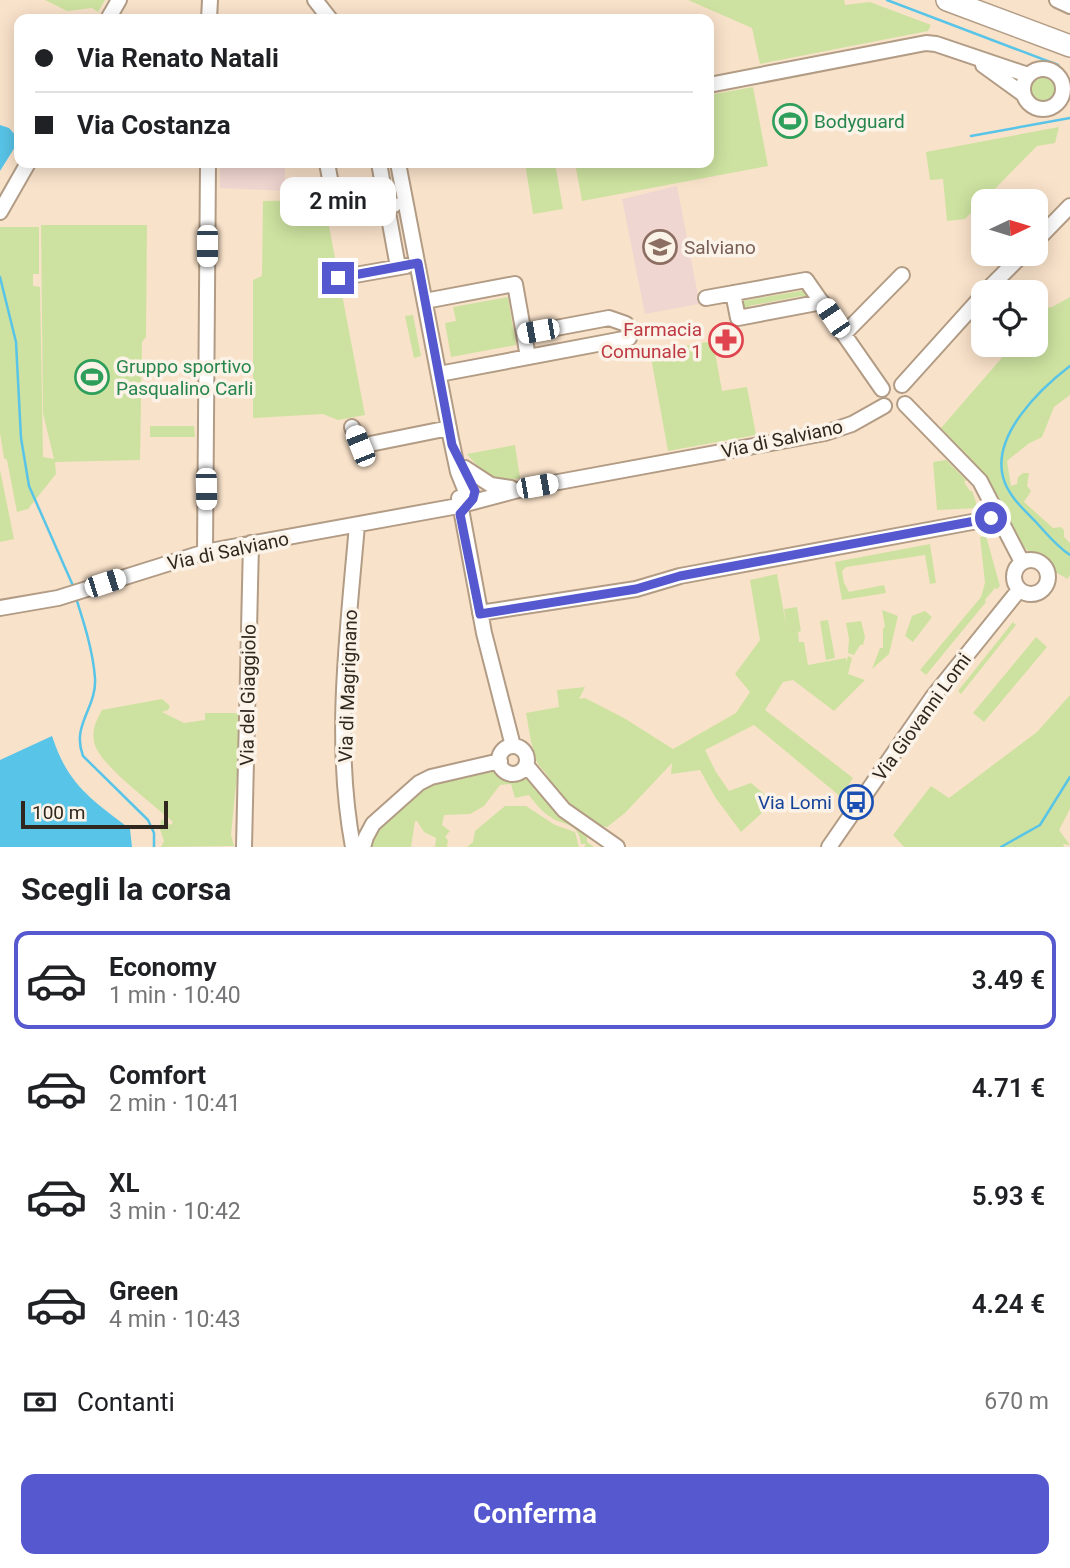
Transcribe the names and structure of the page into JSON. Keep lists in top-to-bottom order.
{
  "streets": {
    "street": [
      "Via di Salviano",
      "Via di Magrignano",
      "Via del Giaggiolo",
      "Via Giovanni Lomi"
    ]
  },
  "crossings": [
    ["Via di Salviano", "Via di Magrignano"],
    ["Via di Salviano", "Via del Giaggiolo"]
  ],
  "places": {
    "sports": ["Bodyguard", "Gruppo sportivo Pasqualino Carli"],
    "school or university": ["Salviano"],
    "pharmacy": ["Farmacia Comunale 1"],
    "bus stop": ["Via Lomi"]
  },
  "scale_bar": "100 m",
  "north": "right",
  "page": {
    "banner": ["Via Renato Natali", "Via Costanza"],
    "bubble": "2 min",
    "scale": "100 m",
    "heading": "Scegli la corsa",
    "list": [
      {
        "name": "Economy",
        "note": "1 min · 10:40",
        "value": "3.49 €"
      },
      {
        "name": "Comfort",
        "note": "2 min · 10:41",
        "value": "4.71 €"
      },
      {
        "name": "XL",
        "note": "3 min · 10:42",
        "value": "5.93 €"
      },
      {
        "name": "Green",
        "note": "4 min · 10:43",
        "value": "4.24 €"
      }
    ],
    "pay": ["Contanti", "670 m"],
    "buttons": "Conferma"
  }
}
